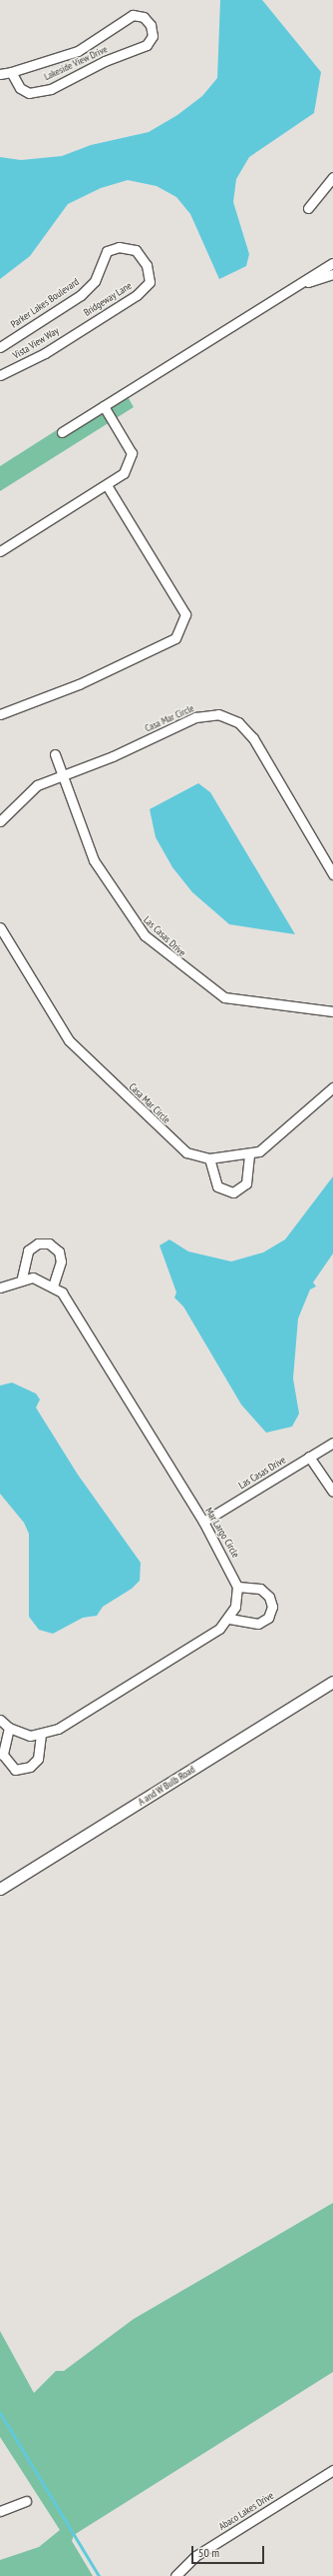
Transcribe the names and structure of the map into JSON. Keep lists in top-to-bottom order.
{
  "streets": {
    "street": [
      "Lakeside View Drive",
      "Bridgeway Lane",
      "Parker Lakes Boulevard",
      "Vista View Way",
      "Casa Mar Circle",
      "Las Casas Drive",
      "Mar Largo Circle",
      "A and W Bulb Road",
      "Abaco Lakes Drive"
    ]
  },
  "crossings": [
    ["Bridgeway Lane", "Parker Lakes Boulevard"],
    ["Bridgeway Lane", "Vista View Way"],
    ["Casa Mar Circle", "Las Casas Drive"],
    ["Las Casas Drive", "Mar Largo Circle"]
  ],
  "scale_bar": "50 m"
}
